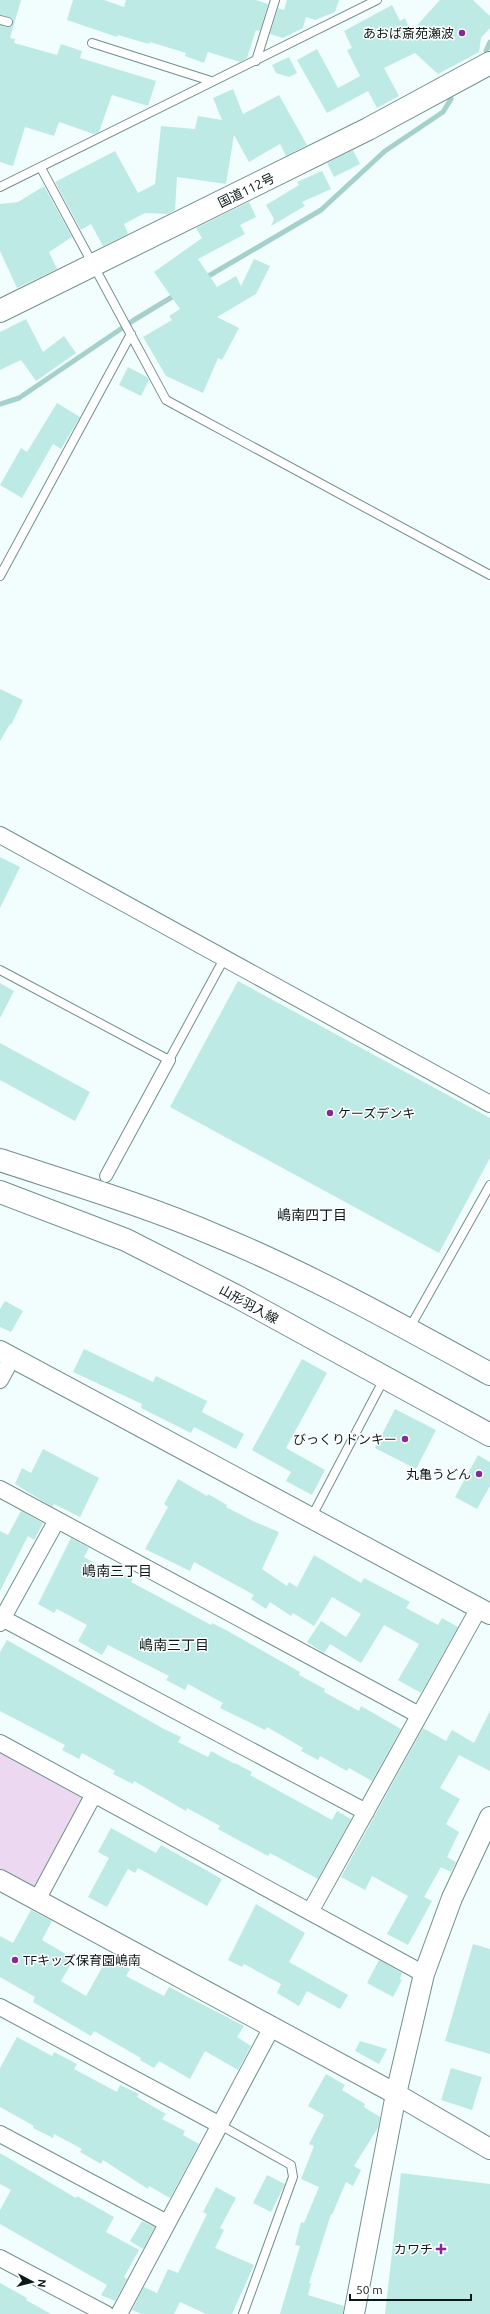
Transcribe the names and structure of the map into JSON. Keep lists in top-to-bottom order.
{
  "streets": {
    "main road": ["国道112号", "山形羽入線"]
  },
  "districts": ["嶋南四丁目", "嶋南三丁目", "嶋南三丁目"],
  "places": {
    "other": [
      "あおば斎苑瀬波",
      "ケーズデンキ",
      "びっくりドンキー",
      "丸亀うどん",
      "TFキッズ保育園嶋南"
    ],
    "health": ["カワチ"]
  },
  "scale_bar": "50 m",
  "north": "right"
}
